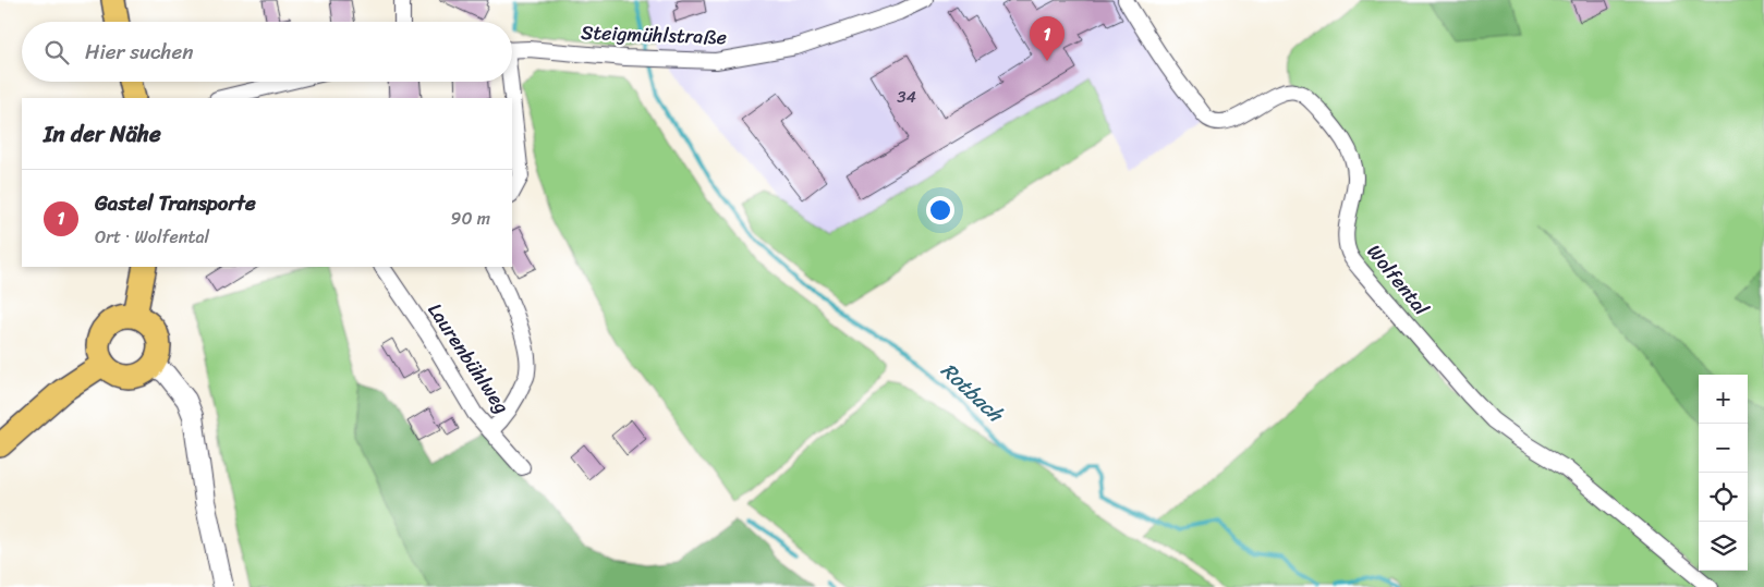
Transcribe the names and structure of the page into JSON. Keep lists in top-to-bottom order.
{
  "streets": {
    "street": ["Steigmühlstraße", "Wolfental", "Laurenbühlweg"]
  },
  "water": ["Rotbach"],
  "house_numbers": ["34"],
  "page": {
    "pins": "1",
    "search": "Hier suchen",
    "heading": "In der Nähe",
    "list": [
      {
        "mark": "1",
        "name": "Gastel Transporte",
        "note": "Ort · Wolfental",
        "value": "90 m"
      }
    ],
    "map_buttons": ["+", "−"]
  }
}
